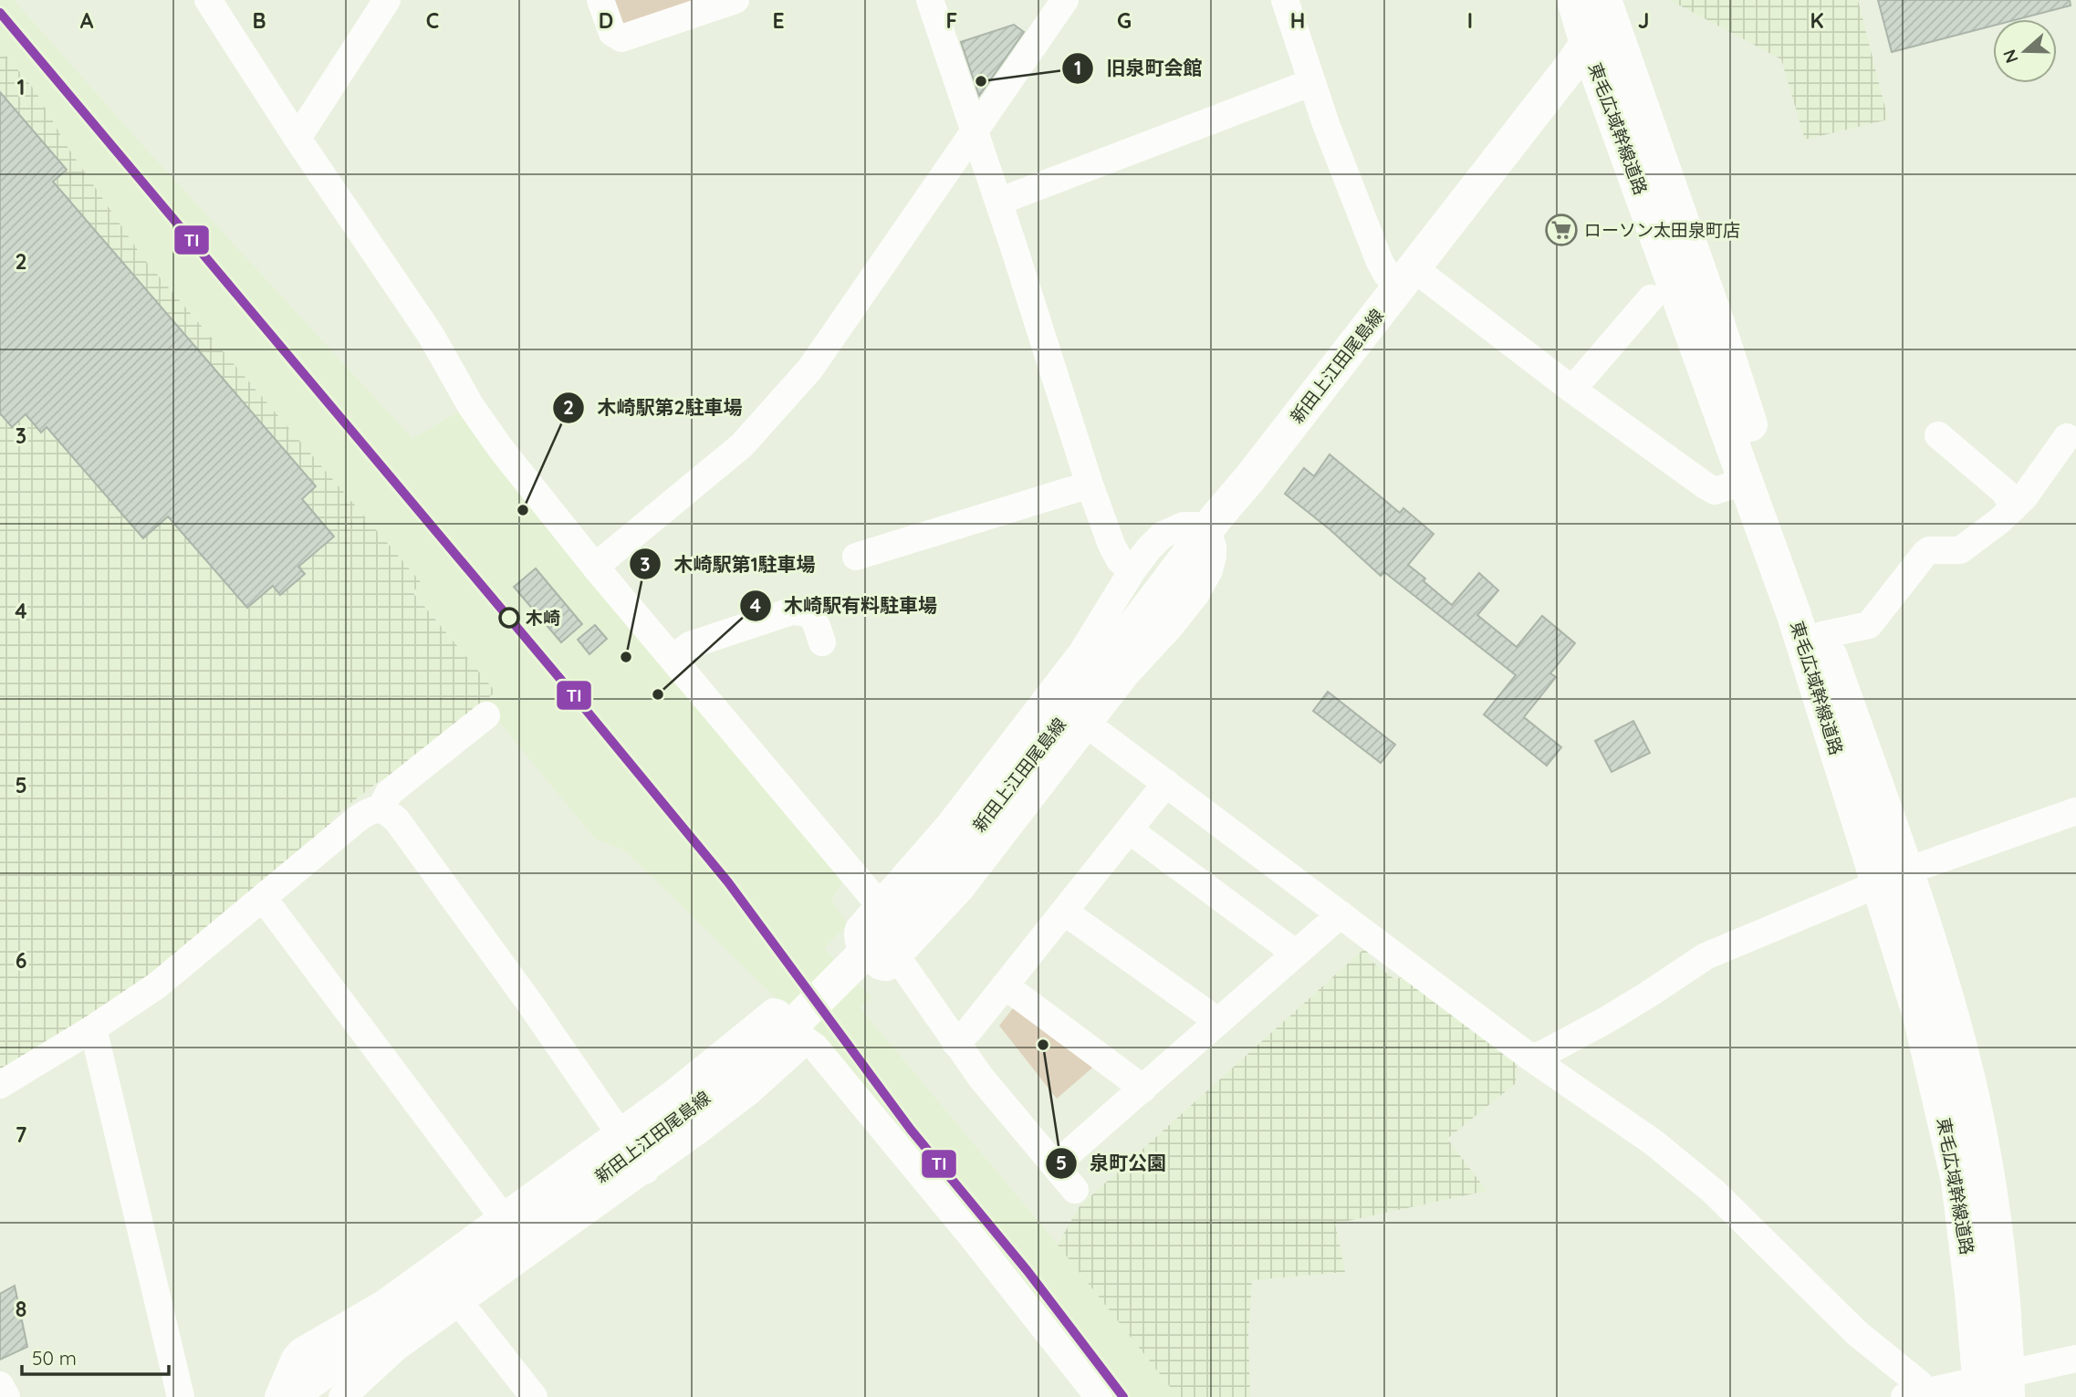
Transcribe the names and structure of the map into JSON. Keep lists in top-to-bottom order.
{
  "streets": {
    "highway": ["東毛広域幹線道路"],
    "main road": ["新田上江田尾島線"]
  },
  "crossings": [
    ["東毛広域幹線道路", "新田上江田尾島線"]
  ],
  "places": {
    "other": [
      "旧泉町会館",
      "木崎駅第2駐車場",
      "木崎",
      "木崎駅第1駐車場",
      "木崎駅有料駐車場",
      "泉町公園"
    ],
    "supermarket": ["ローソン太田泉町店"]
  },
  "lines": ["transit line TI"],
  "scale_bar": "50 m",
  "north": "left",
  "grid": {
    "columns": [
      "A",
      "B",
      "C",
      "D",
      "E",
      "F",
      "G",
      "H",
      "I",
      "J",
      "K"
    ],
    "rows": [
      "1",
      "2",
      "3",
      "4",
      "5",
      "6",
      "7",
      "8"
    ]
  }
}
